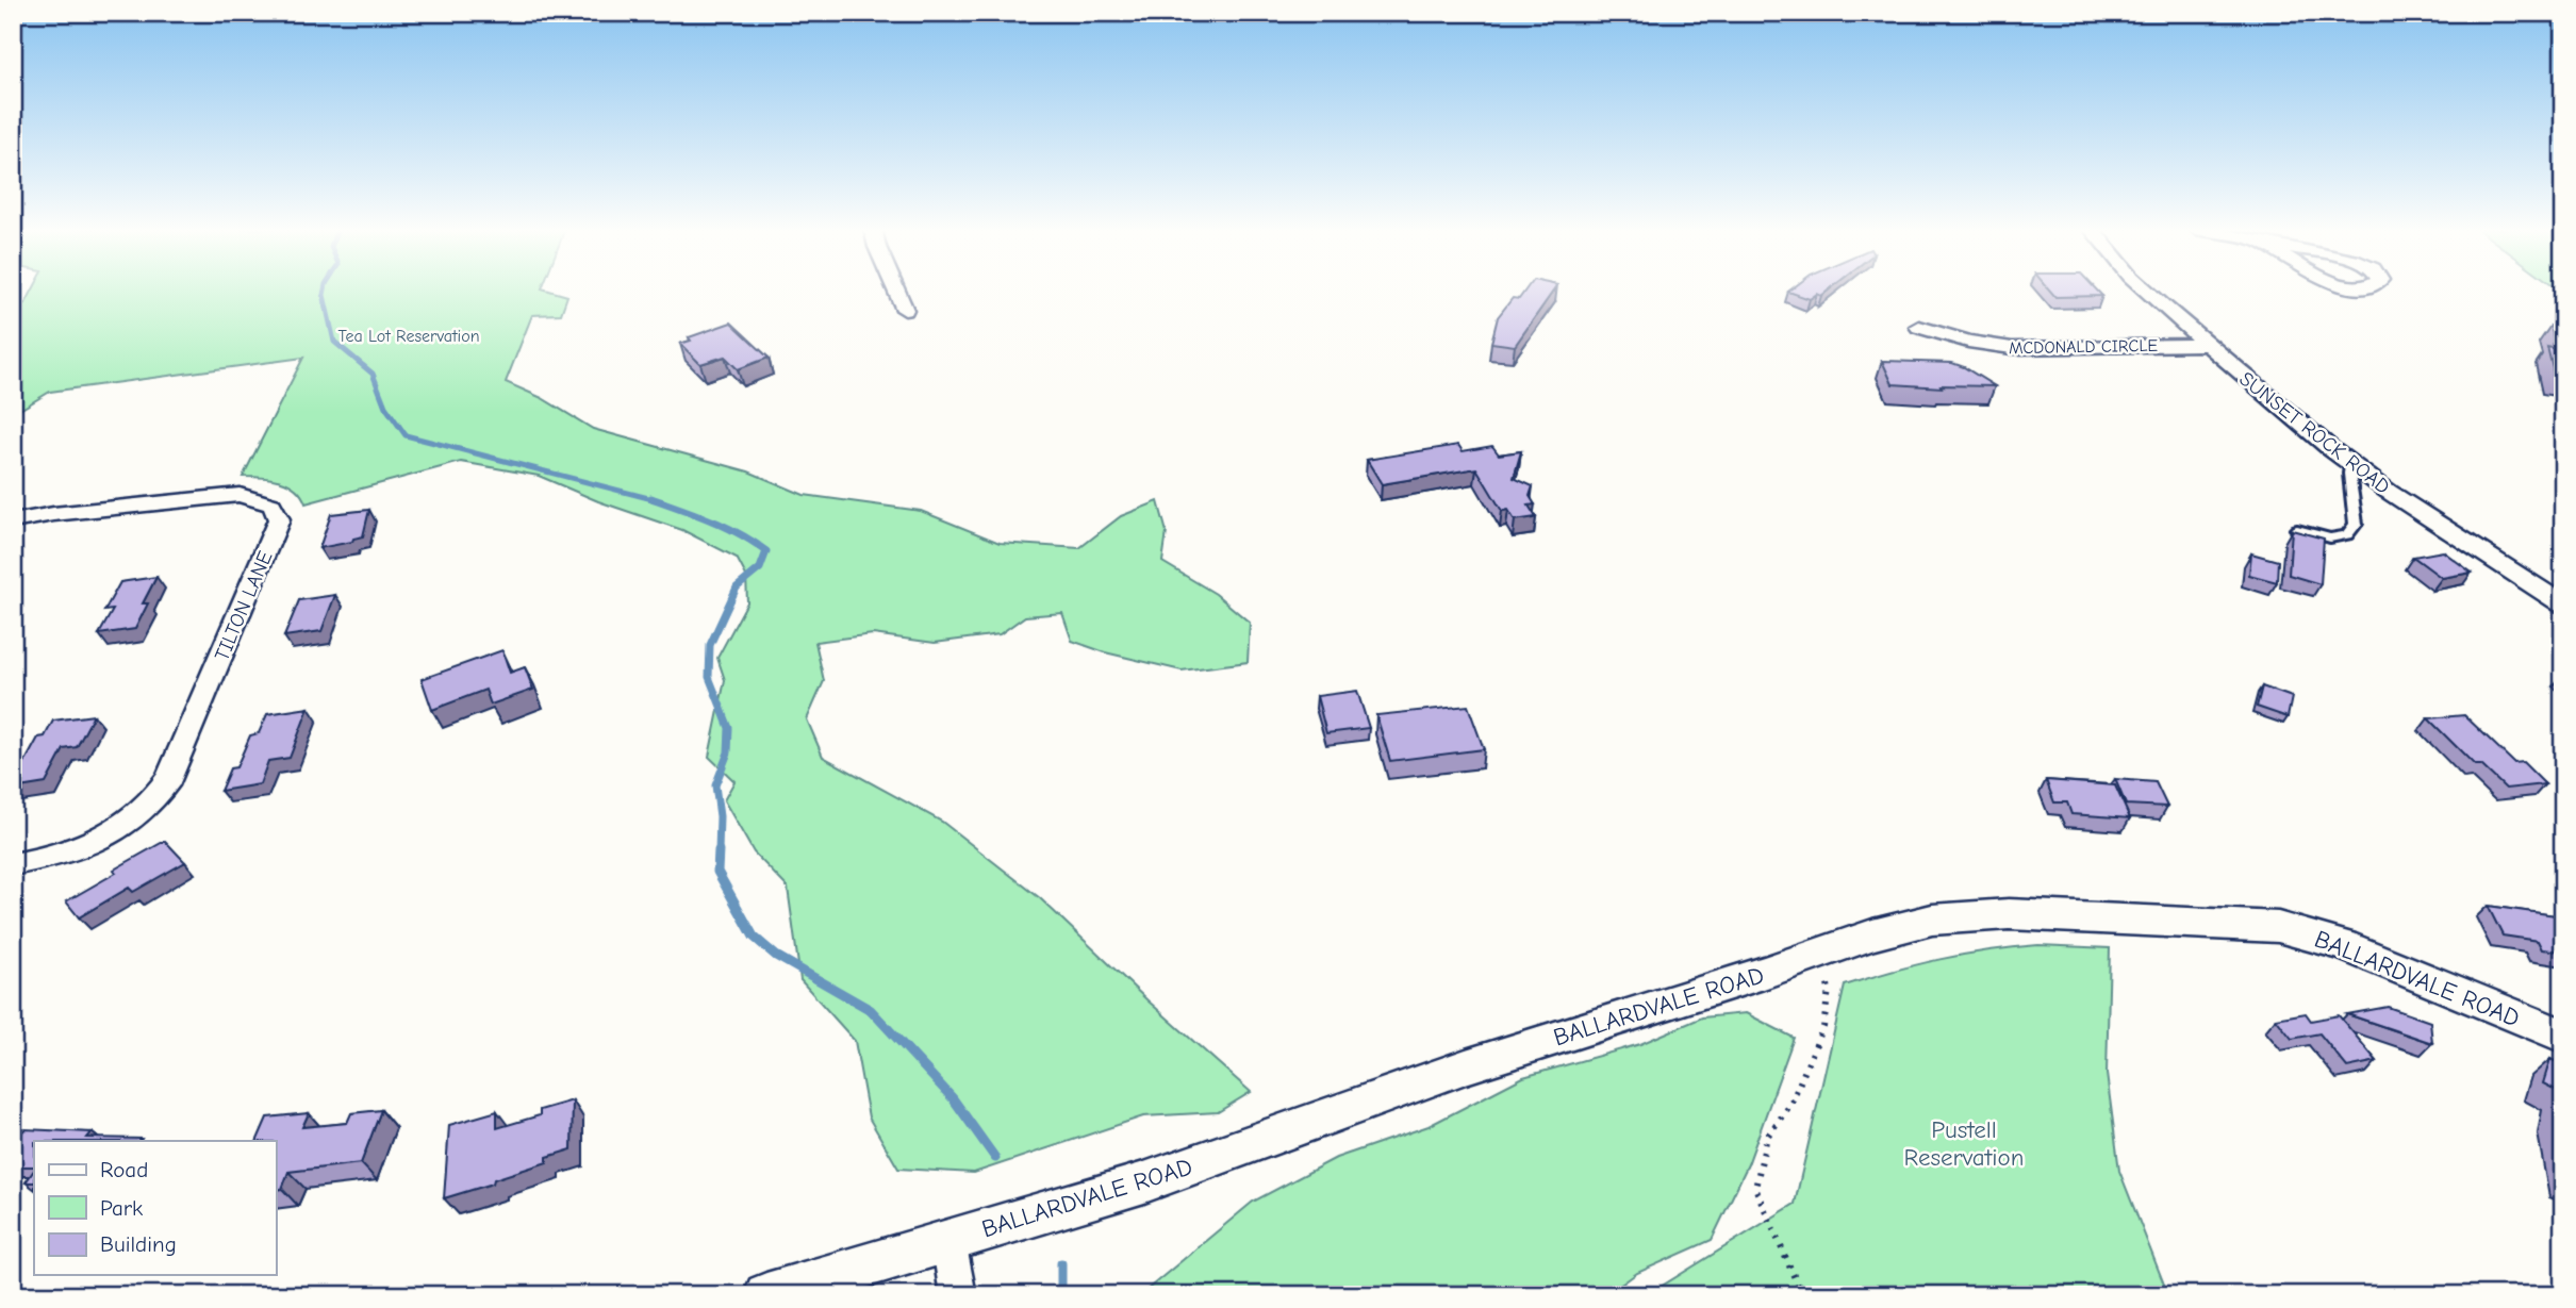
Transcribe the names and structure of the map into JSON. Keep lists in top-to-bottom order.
{
  "streets": {
    "street": [
      "MCDONALD CIRCLE",
      "SUNSET ROCK ROAD",
      "TILTON LANE",
      "BALLARDVALE ROAD"
    ]
  },
  "crossings": [
    ["MCDONALD CIRCLE", "SUNSET ROCK ROAD"]
  ],
  "parks": ["Tea Lot Reservation", "Pustell Reservation"],
  "legend": ["Road", "Park", "Building"]
}
